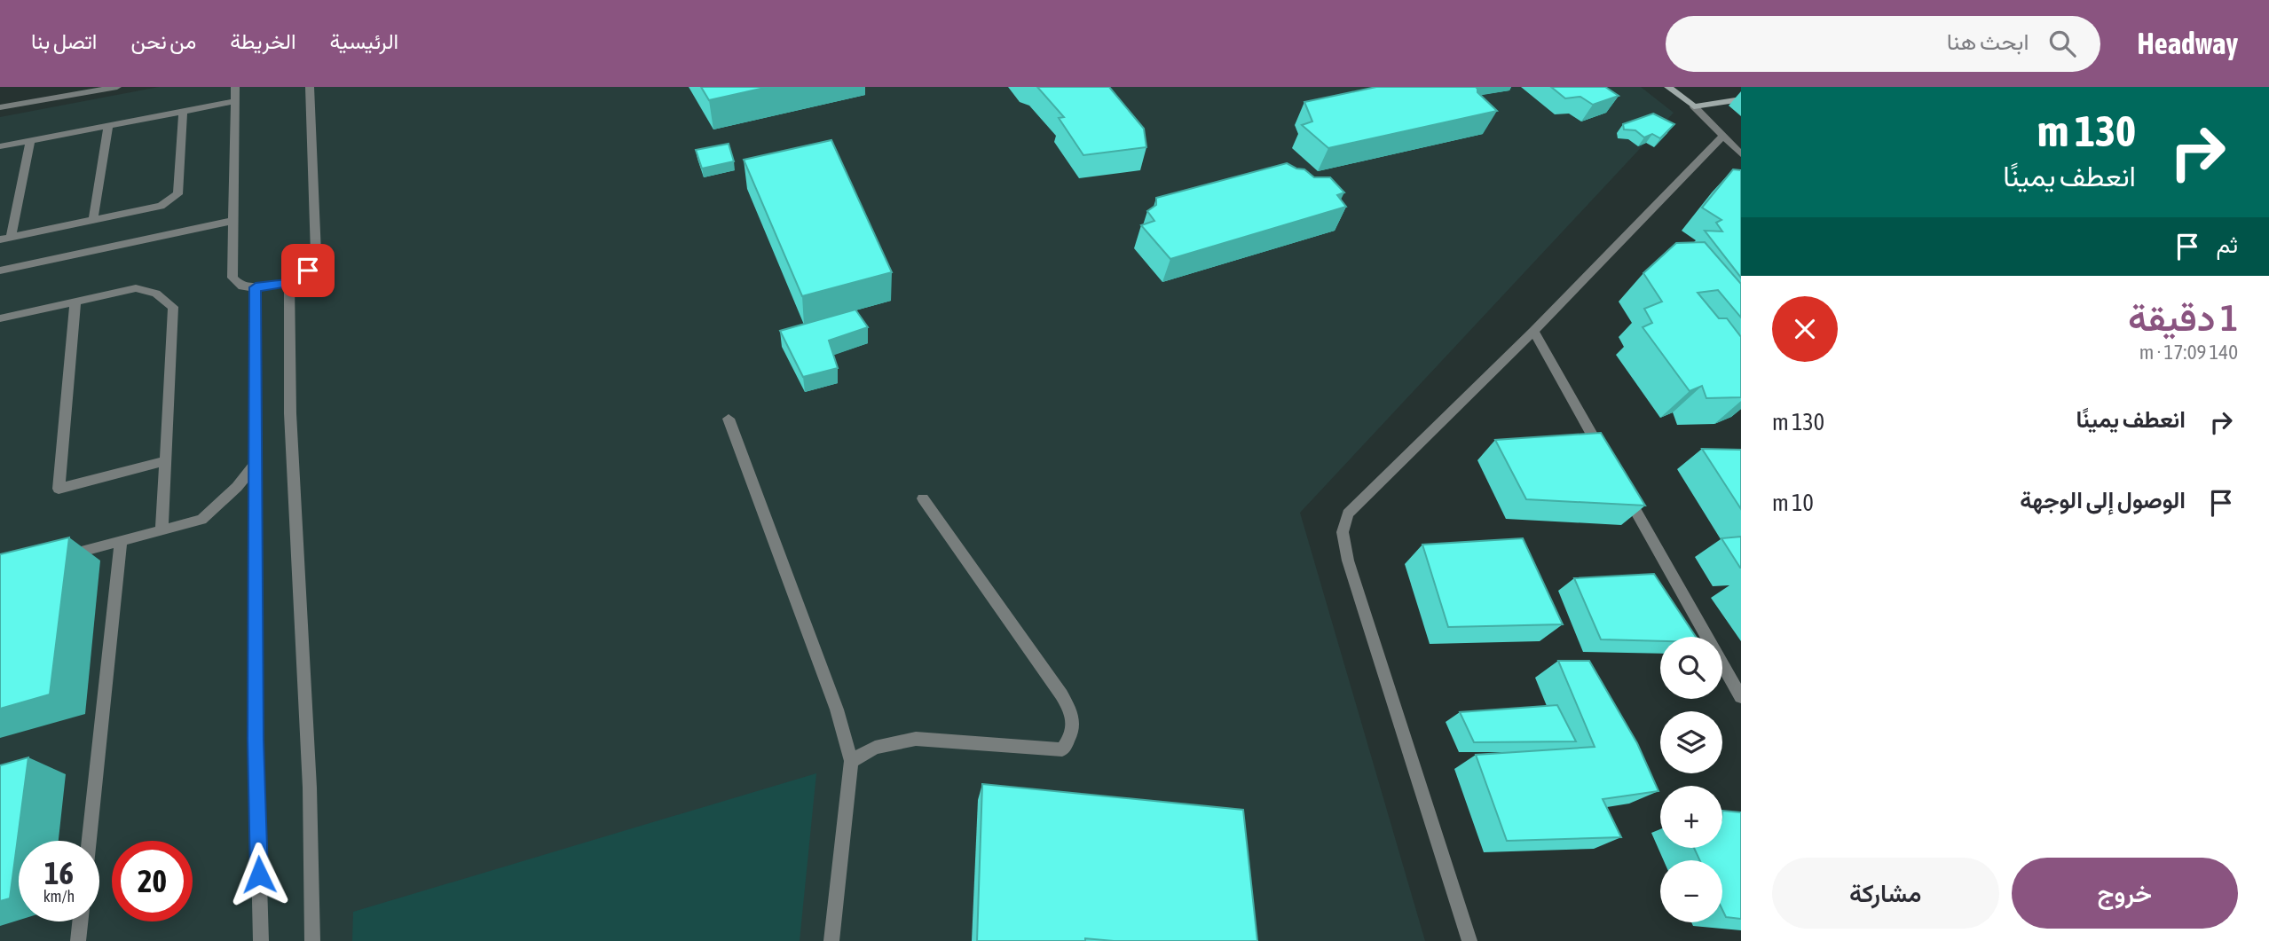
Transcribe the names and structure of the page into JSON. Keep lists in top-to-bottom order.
{
  "page": {
    "header": "Headway",
    "search": "ابحث هنا",
    "nav": [
      "الرئيسية",
      "الخريطة",
      "من نحن",
      "اتصل بنا"
    ],
    "turn": ["130 m", "انعطف يمينًا"],
    "then": "ثم",
    "heading": ["1 دقيقة", "140 m · 17:09"],
    "list": [
      {
        "name": "انعطف يمينًا",
        "value": "130 m"
      },
      {
        "name": "الوصول إلى الوجهة",
        "value": "10 m"
      }
    ],
    "map_buttons": ["+", "−"],
    "speed": "16 km/h",
    "limit": "20",
    "buttons": ["خروج", "مشاركة"]
  }
}
